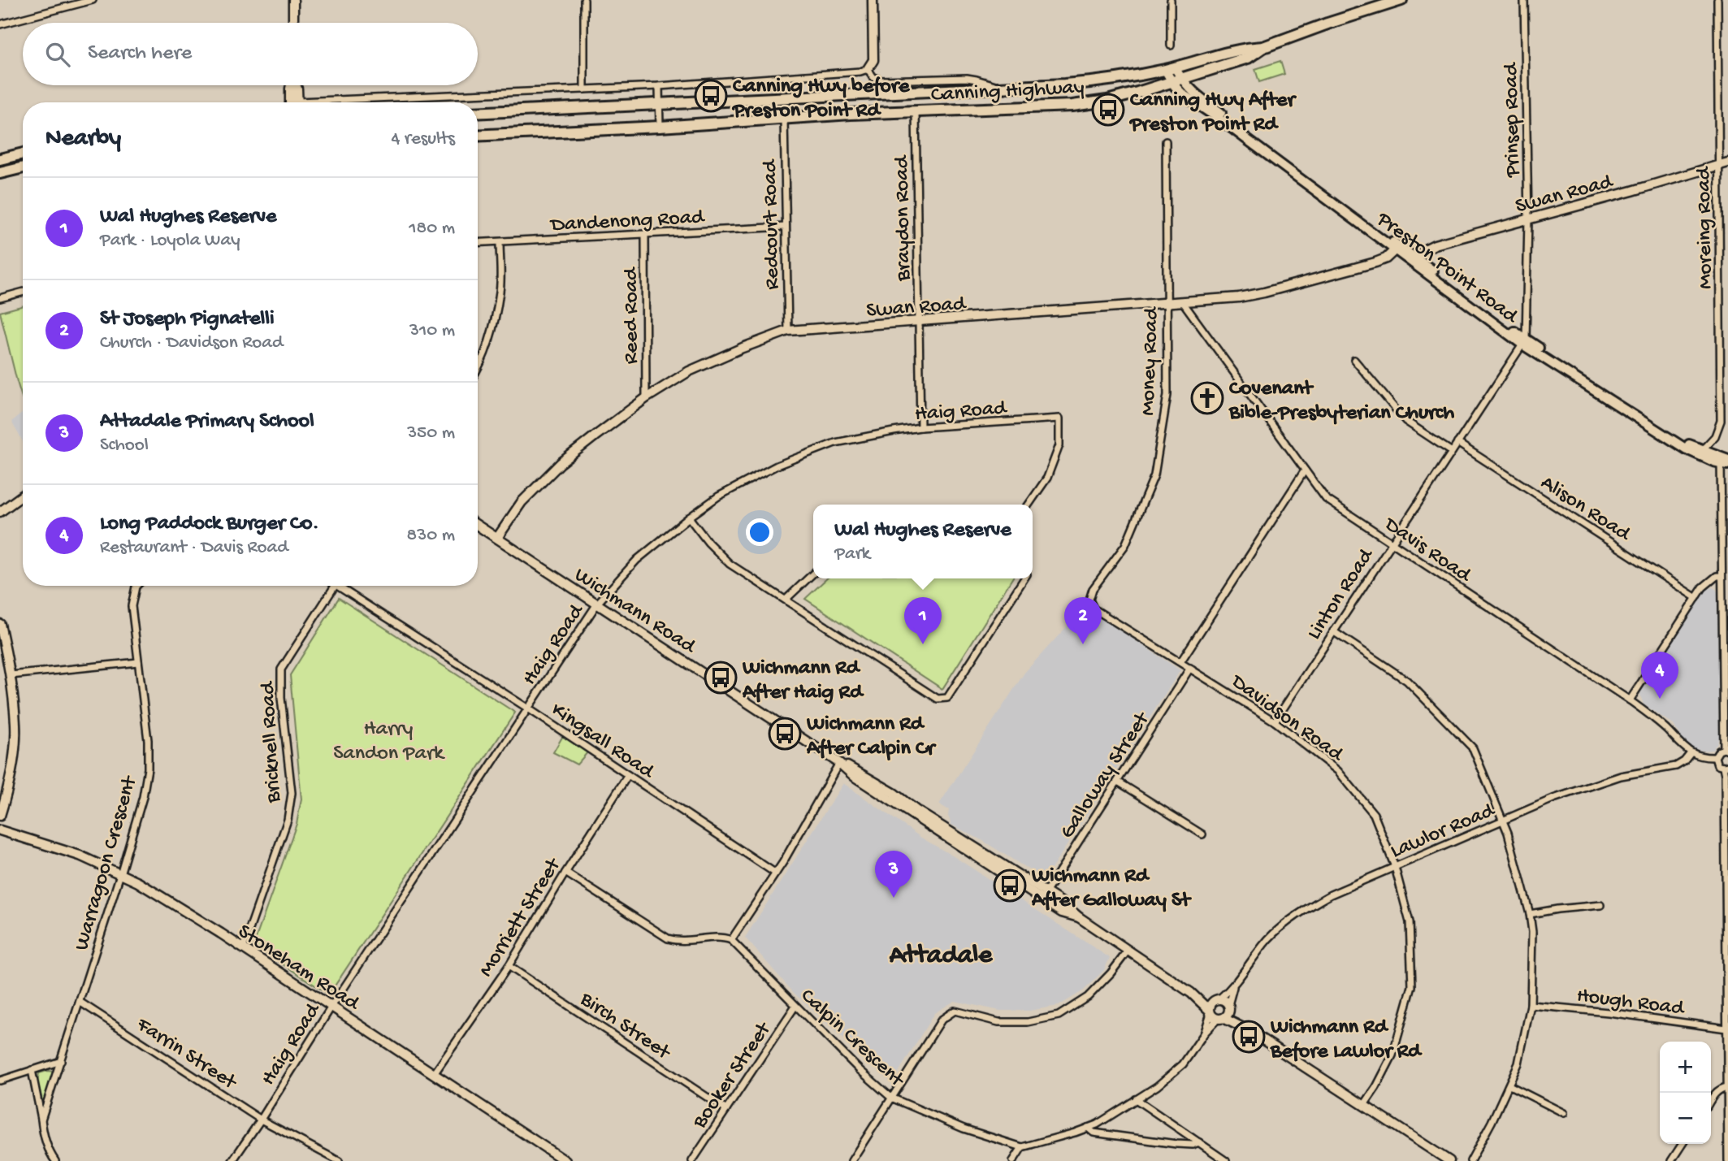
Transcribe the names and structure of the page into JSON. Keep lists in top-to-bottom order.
{
  "streets": {
    "highway": ["Canning Highway"],
    "main road": ["Preston Point Road"],
    "street": [
      "Prinsep Road",
      "Swan Road",
      "Dandenong Road",
      "Braydon Road",
      "Redcourt Road",
      "Moreing Road",
      "Reed Road",
      "Money Road",
      "Haig Road",
      "Alison Road",
      "Davis Road",
      "Linton Road",
      "Wichmann Road",
      "Davidson Road",
      "Kingsall Road",
      "Bricknell Road",
      "Galloway Street",
      "Lawlor Road",
      "Warragoon Crescent",
      "Morriett Street",
      "Stoneham Road",
      "Hough Road",
      "Birch Street",
      "Calpin Crescent",
      "Farrin Street",
      "Booker Street"
    ]
  },
  "crossings": [
    ["Canning Highway", "Braydon Road"],
    ["Canning Highway", "Redcourt Road"],
    ["Canning Highway", "Preston Point Road"],
    ["Prinsep Road", "Swan Road"],
    ["Prinsep Road", "Preston Point Road"],
    ["Prinsep Road", "Linton Road"],
    ["Swan Road", "Braydon Road"],
    ["Swan Road", "Redcourt Road"],
    ["Swan Road", "Moreing Road"],
    ["Swan Road", "Preston Point Road"],
    ["Swan Road", "Reed Road"],
    ["Swan Road", "Money Road"],
    ["Swan Road", "Davis Road"],
    ["Swan Road", "Wichmann Road"],
    ["Dandenong Road", "Redcourt Road"],
    ["Dandenong Road", "Reed Road"],
    ["Braydon Road", "Haig Road"],
    ["Moreing Road", "Preston Point Road"],
    ["Preston Point Road", "Linton Road"],
    ["Money Road", "Davidson Road"],
    ["Haig Road", "Wichmann Road"],
    ["Haig Road", "Kingsall Road"],
    ["Haig Road", "Stoneham Road"],
    ["Haig Road", "Farrin Street"],
    ["Alison Road", "Linton Road"],
    ["Davis Road", "Linton Road"],
    ["Davis Road", "Lawlor Road"],
    ["Linton Road", "Davidson Road"],
    ["Wichmann Road", "Davidson Road"],
    ["Wichmann Road", "Galloway Street"],
    ["Wichmann Road", "Lawlor Road"],
    ["Davidson Road", "Galloway Street"],
    ["Davidson Road", "Lawlor Road"],
    ["Kingsall Road", "Morriett Street"],
    ["Bricknell Road", "Stoneham Road"],
    ["Warragoon Crescent", "Stoneham Road"],
    ["Warragoon Crescent", "Farrin Street"],
    ["Morriett Street", "Stoneham Road"],
    ["Morriett Street", "Birch Street"],
    ["Birch Street", "Booker Street"],
    ["Calpin Crescent", "Booker Street"]
  ],
  "districts": ["Attadale"],
  "parks": ["Harry Sandon Park"],
  "places": {
    "bus stop": [
      "Canning Hwy before Preston Point Rd",
      "Canning Hwy After Preston Point Rd",
      "Wichmann Rd After Haig Rd",
      "Wichmann Rd After Calpin Cr",
      "Wichmann Rd After Galloway St",
      "Wichmann Rd Before Lawlor Rd"
    ],
    "church": ["Covenant Bible-Presbyterian Church"]
  },
  "page": {
    "search": "Search here",
    "heading": ["Nearby", "4 results"],
    "list": [
      {
        "mark": "1",
        "name": "Wal Hughes Reserve",
        "note": "Park · Loyola Way",
        "value": "180 m"
      },
      {
        "mark": "2",
        "name": "St Joseph Pignatelli",
        "note": "Church · Davidson Road",
        "value": "310 m"
      },
      {
        "mark": "3",
        "name": "Attadale Primary School",
        "note": "School",
        "value": "350 m"
      },
      {
        "mark": "4",
        "name": "Long Paddock Burger Co.",
        "note": "Restaurant · Davis Road",
        "value": "830 m"
      }
    ],
    "popup": ["Wal Hughes Reserve", "Park"],
    "pins": [
      "1",
      "2",
      "4",
      "3"
    ],
    "map_buttons": ["+", "−"]
  }
}
